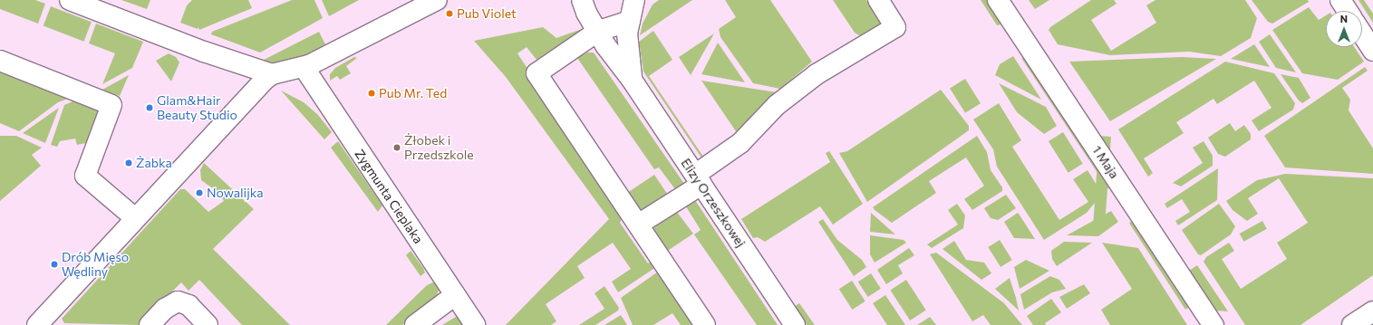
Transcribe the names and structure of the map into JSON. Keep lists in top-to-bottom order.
{
  "streets": {
    "street": ["1 Maja", "Zygmunta Cieplaka", "Elizy Orzeszkowej"]
  },
  "places": [
    "Pub Violet",
    "Pub Mr. Ted",
    "Glam&Hair Beauty Studio",
    "Żłobek i Przedszkole",
    "Żabka",
    "Nowalijka",
    "Drób Mięso Wędliny"
  ],
  "north": "top"
}
